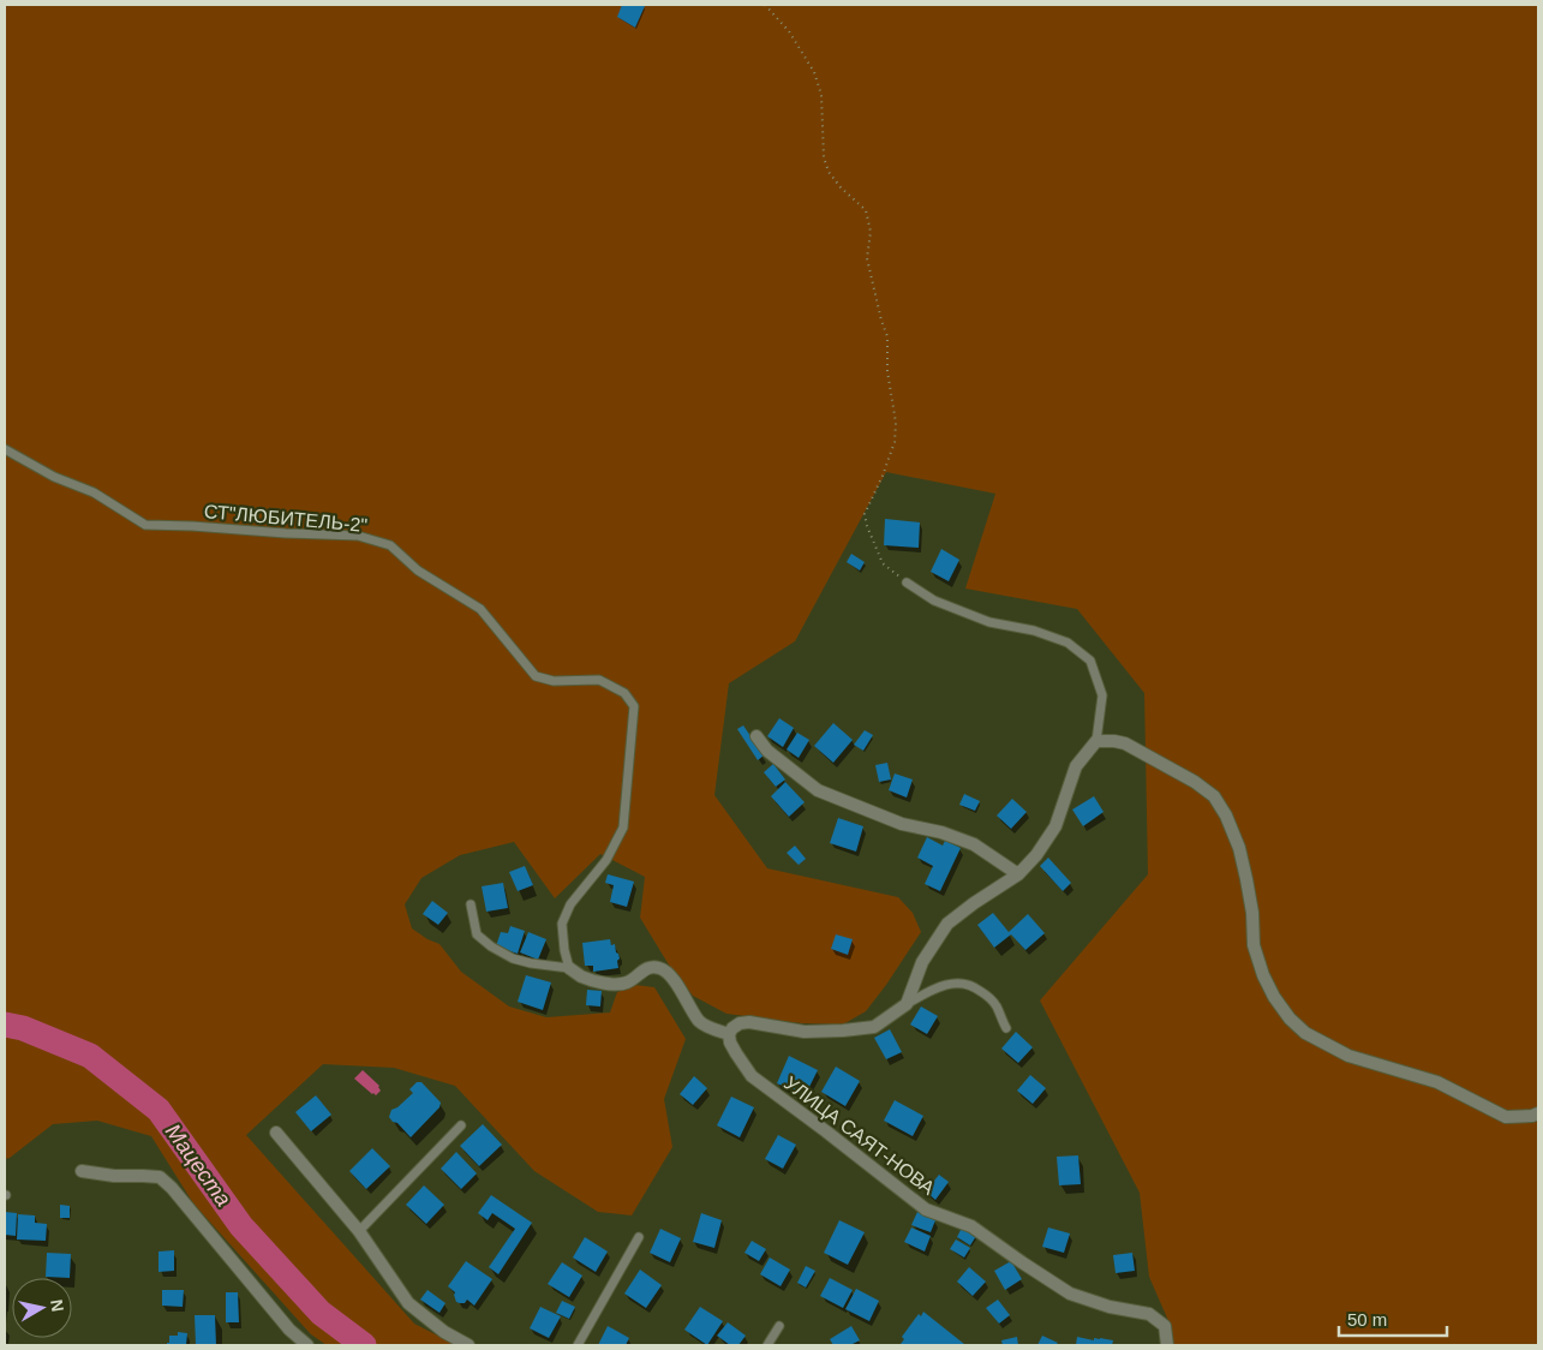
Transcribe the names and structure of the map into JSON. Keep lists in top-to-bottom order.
{
  "streets": {
    "street": ["УЛИЦА САЯТ-НОВА"],
    "lane": ["СТ\"ЛЮБИТЕЛЬ-2\""]
  },
  "water": ["Мацеста"],
  "scale_bar": "50 m",
  "north": "right"
}
